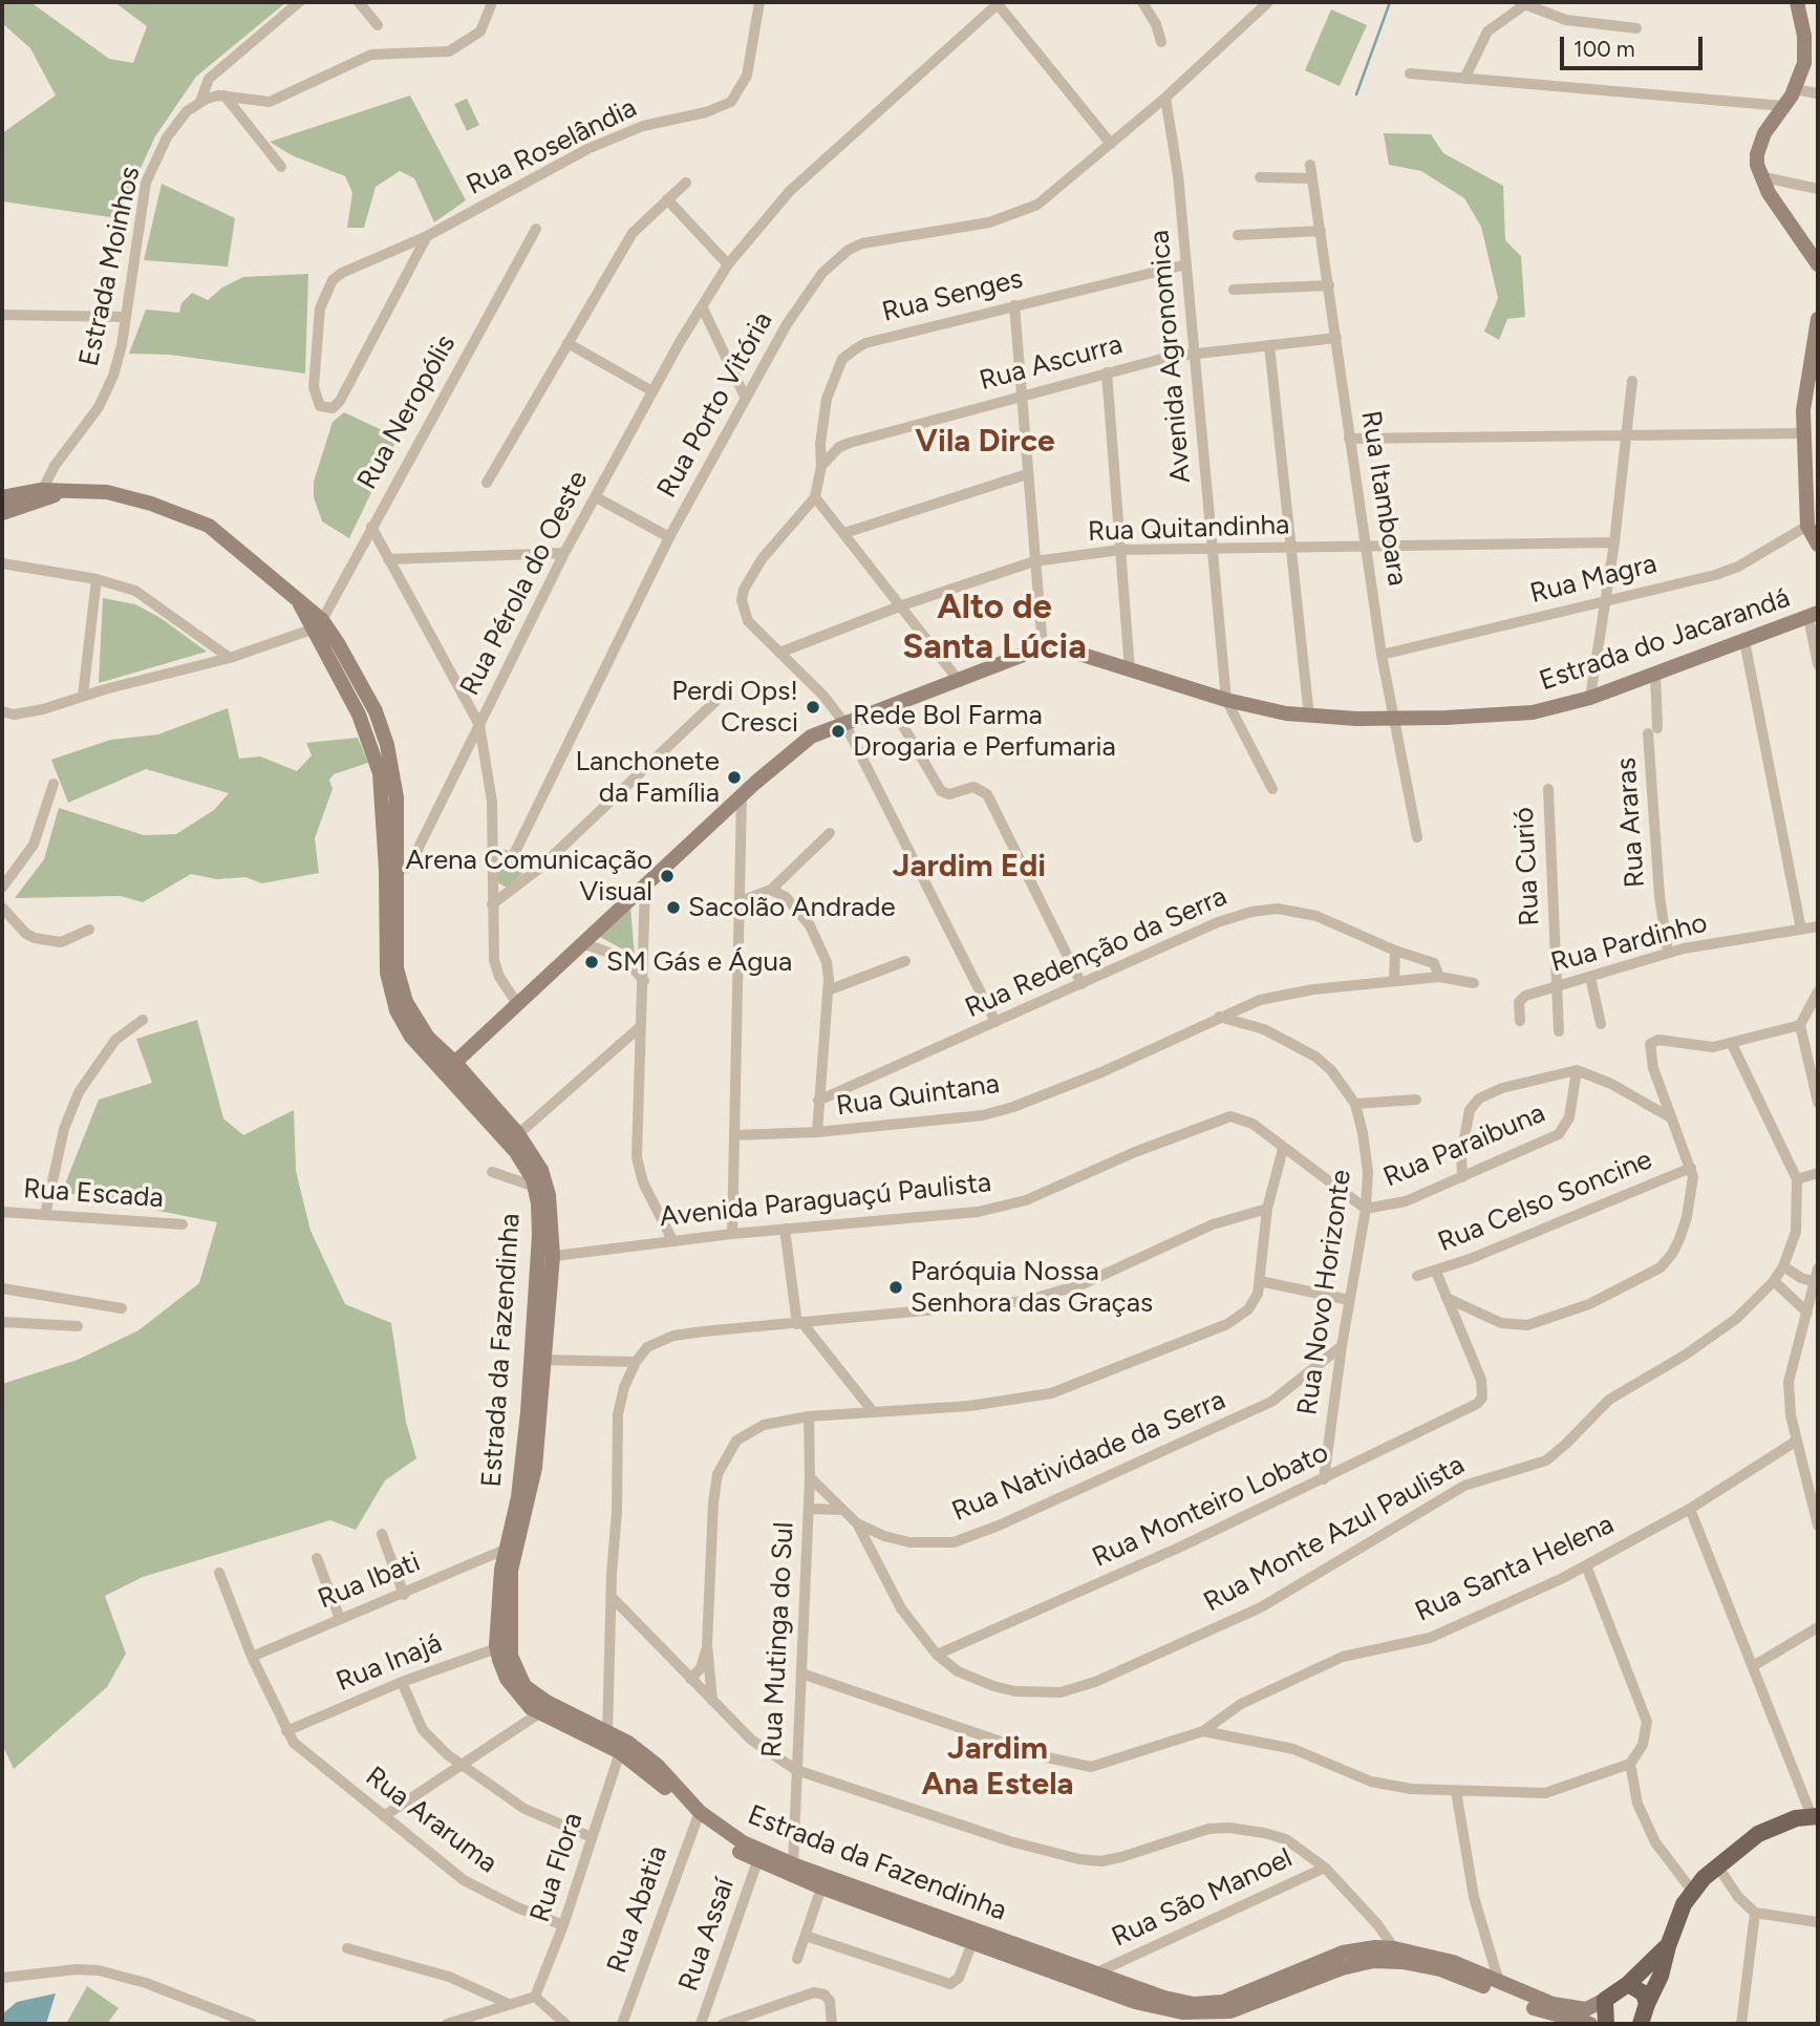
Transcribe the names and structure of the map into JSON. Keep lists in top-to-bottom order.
{
  "streets": {
    "main road": ["Estrada do Jacarandá", "Estrada da Fazendinha"],
    "street": [
      "Rua Roselândia",
      "Estrada Moinhos",
      "Rua Senges",
      "Avenida Agronomica",
      "Rua Ascurra",
      "Rua Porto Vitória",
      "Rua Neropólis",
      "Rua Itamboara",
      "Rua Quitandinha",
      "Rua Magra",
      "Rua Pérola do Oeste",
      "Rua Araras",
      "Rua Curió",
      "Rua Pardinho",
      "Rua Redenção da Serra",
      "Rua Quintana",
      "Rua Paraibuna",
      "Rua Escada",
      "Avenida Paraguaçú Paulista",
      "Rua Celso Soncine",
      "Rua Novo Horizonte",
      "Rua Natividade da Serra",
      "Rua Monteiro Lobato",
      "Rua Monte Azul Paulista",
      "Rua Santa Helena",
      "Rua Ibati",
      "Rua Mutinga do Sul",
      "Rua Inajá",
      "Rua Araruma",
      "Rua Flora",
      "Rua São Manoel",
      "Rua Abatia",
      "Rua Assaí"
    ]
  },
  "crossings": [
    ["Estrada Moinhos", "Estrada da Fazendinha"],
    ["Rua Senges", "Avenida Agronomica"],
    ["Rua Senges", "Rua Ascurra"],
    ["Avenida Agronomica", "Rua Ascurra"],
    ["Avenida Agronomica", "Rua Porto Vitória"],
    ["Avenida Agronomica", "Rua Quitandinha"],
    ["Avenida Agronomica", "Estrada do Jacarandá"],
    ["Rua Ascurra", "Rua Itamboara"],
    ["Rua Neropólis", "Estrada da Fazendinha"],
    ["Rua Itamboara", "Rua Quitandinha"],
    ["Rua Itamboara", "Rua Magra"],
    ["Rua Itamboara", "Estrada do Jacarandá"],
    ["Rua Pérola do Oeste", "Estrada da Fazendinha"],
    ["Estrada do Jacarandá", "Rua Araras"],
    ["Rua Araras", "Rua Pardinho"],
    ["Rua Curió", "Rua Pardinho"],
    ["Rua Redenção da Serra", "Rua Quintana"],
    ["Rua Quintana", "Rua Novo Horizonte"],
    ["Rua Paraibuna", "Avenida Paraguaçú Paulista"],
    ["Rua Paraibuna", "Rua Novo Horizonte"],
    ["Avenida Paraguaçú Paulista", "Rua Novo Horizonte"],
    ["Avenida Paraguaçú Paulista", "Estrada da Fazendinha"],
    ["Rua Novo Horizonte", "Rua Natividade da Serra"],
    ["Rua Novo Horizonte", "Rua Monteiro Lobato"],
    ["Estrada da Fazendinha", "Rua Ibati"],
    ["Estrada da Fazendinha", "Rua Mutinga do Sul"],
    ["Estrada da Fazendinha", "Rua Inajá"],
    ["Estrada da Fazendinha", "Rua Flora"],
    ["Estrada da Fazendinha", "Rua São Manoel"],
    ["Estrada da Fazendinha", "Rua Abatia"],
    ["Estrada da Fazendinha", "Rua Assaí"],
    ["Rua Natividade da Serra", "Rua Monte Azul Paulista"],
    ["Rua Natividade da Serra", "Rua Mutinga do Sul"],
    ["Rua Monteiro Lobato", "Rua Monte Azul Paulista"],
    ["Rua Ibati", "Rua Araruma"],
    ["Rua Inajá", "Rua Araruma"],
    ["Rua Araruma", "Rua Flora"]
  ],
  "districts": [
    "Vila Dirce",
    "Alto de Santa Lúcia",
    "Jardim Edi",
    "Jardim Ana Estela"
  ],
  "places": [
    "Perdi Ops! Cresci",
    "Rede Bol Farma Drogaria e Perfumaria",
    "Lanchonete da Família",
    "Arena Comunicação Visual",
    "Sacolão Andrade",
    "SM Gás e Água",
    "Paróquia Nossa Senhora das Graças"
  ],
  "scale_bar": "100 m"
}
